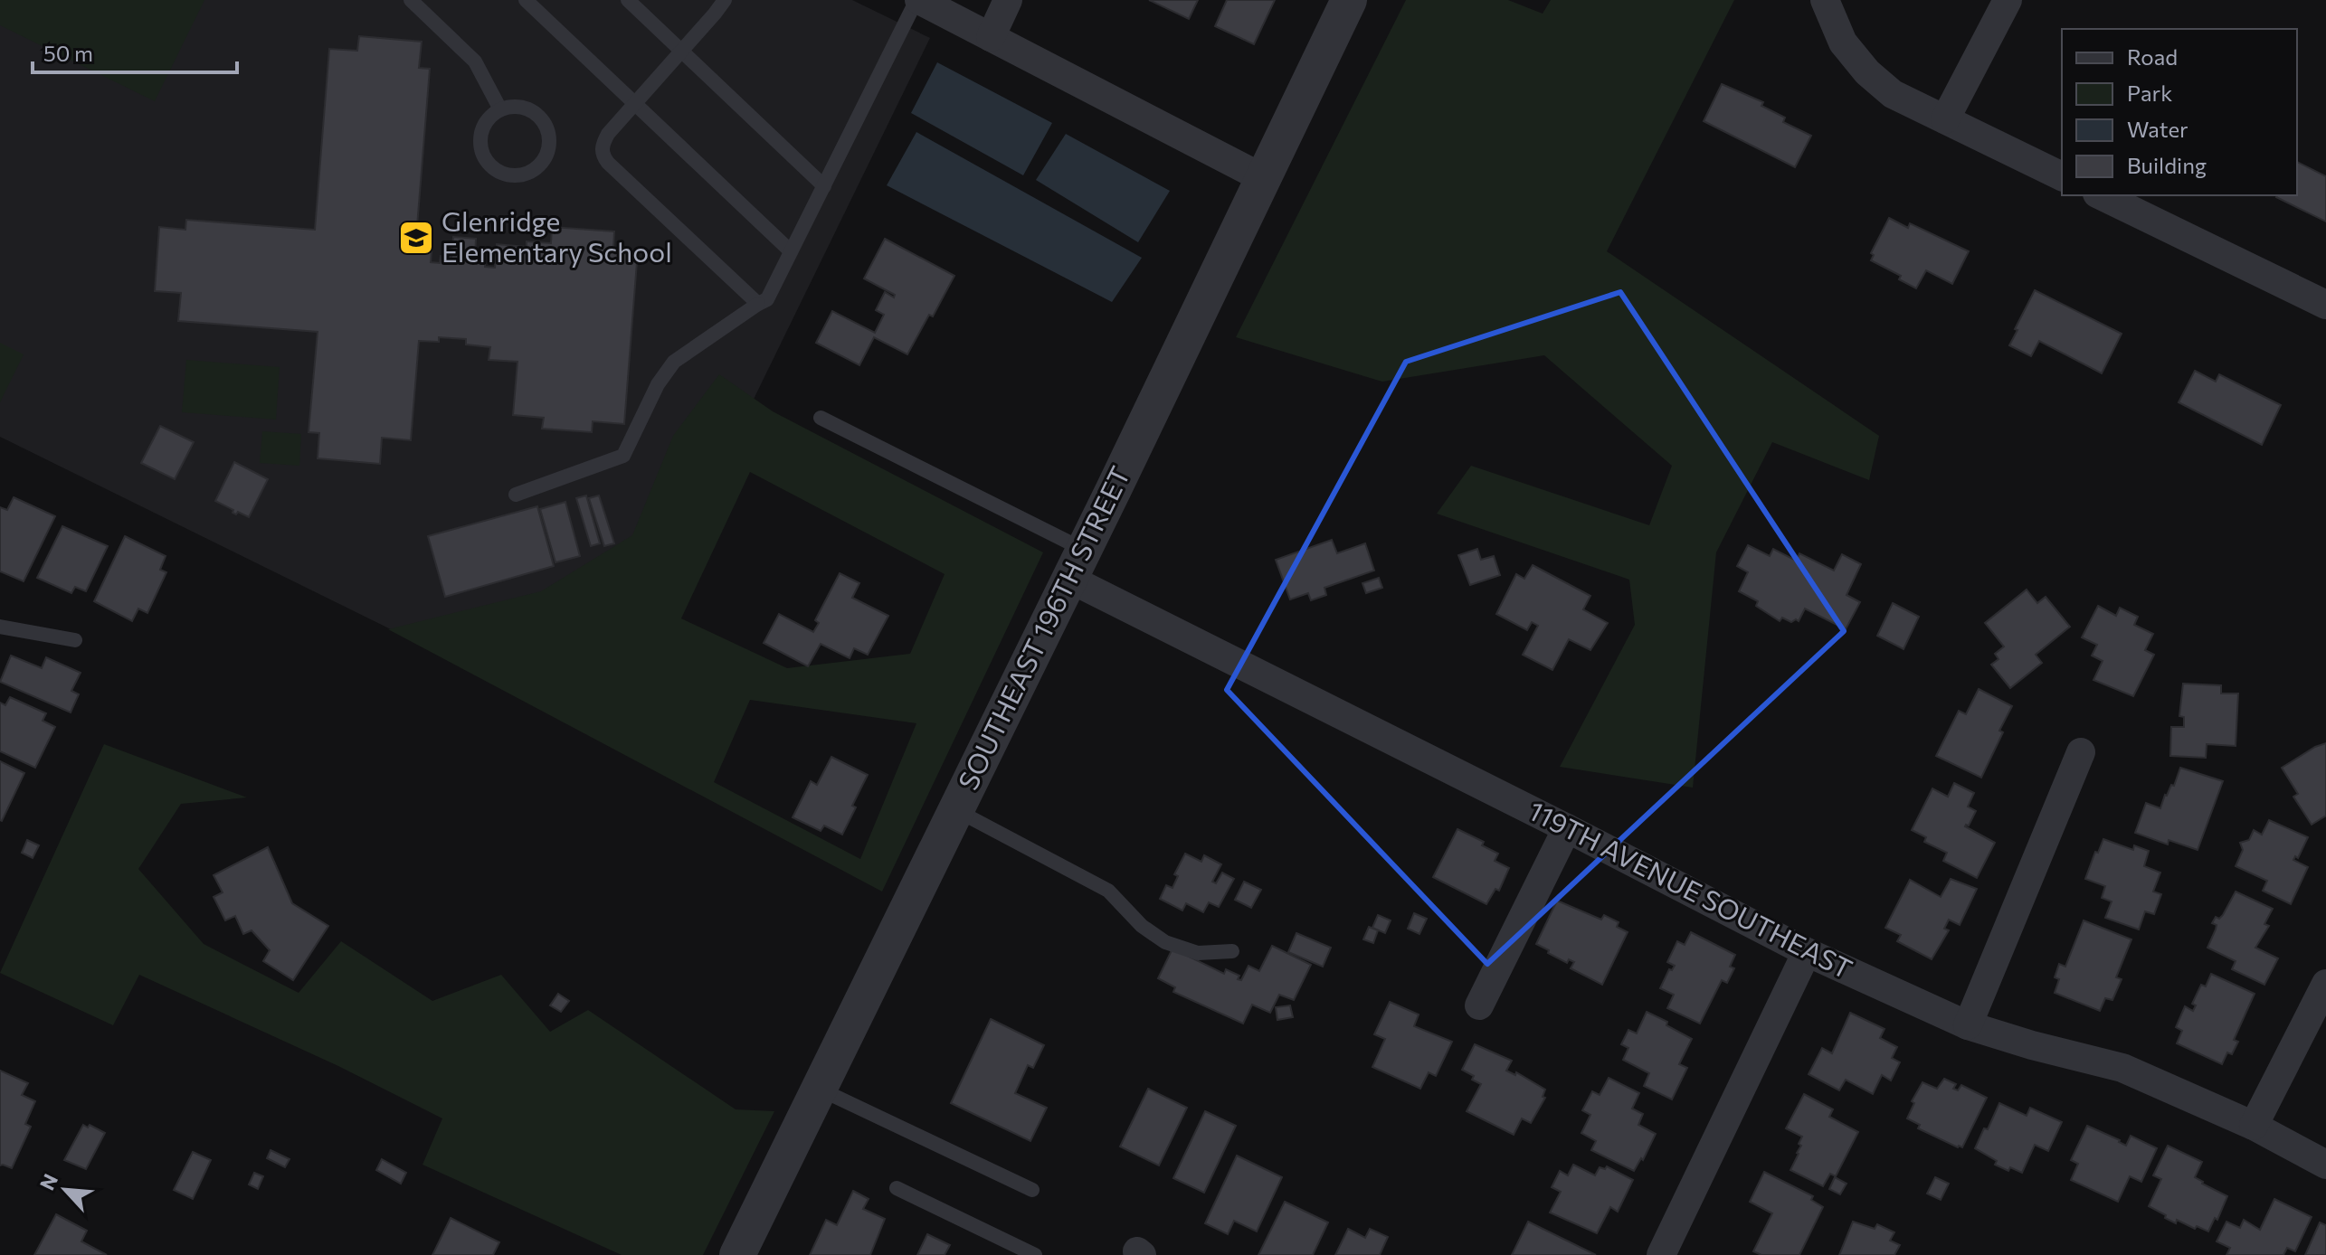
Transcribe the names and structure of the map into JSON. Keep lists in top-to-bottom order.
{
  "streets": {
    "street": ["SOUTHEAST 196TH STREET", "119TH AVENUE SOUTHEAST"]
  },
  "crossings": [
    ["SOUTHEAST 196TH STREET", "119TH AVENUE SOUTHEAST"]
  ],
  "places": {
    "school or university": ["Glenridge Elementary School"]
  },
  "legend": [
    "Road",
    "Park",
    "Water",
    "Building"
  ],
  "scale_bar": "50 m",
  "north": "top left"
}
